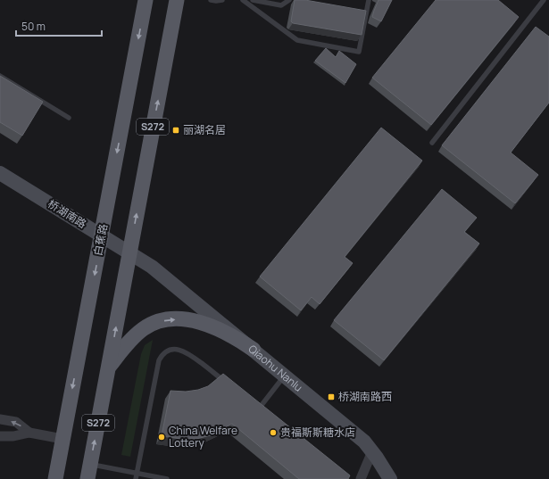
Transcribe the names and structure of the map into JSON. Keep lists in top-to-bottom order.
{
  "streets": {
    "main road": ["S272", "白蕉路"],
    "street": ["桥湖南路", "Qiaohu Nanlu"]
  },
  "crossings": [
    ["S272", "桥湖南路"],
    ["桥湖南路", "白蕉路"],
    ["桥湖南路", "Qiaohu Nanlu"]
  ],
  "places": {
    "transit": ["丽湖名居", "桥湖南路西"],
    "other": ["贵福斯斯糖水店", "China Welfare Lottery"]
  },
  "scale_bar": "50 m"
}
